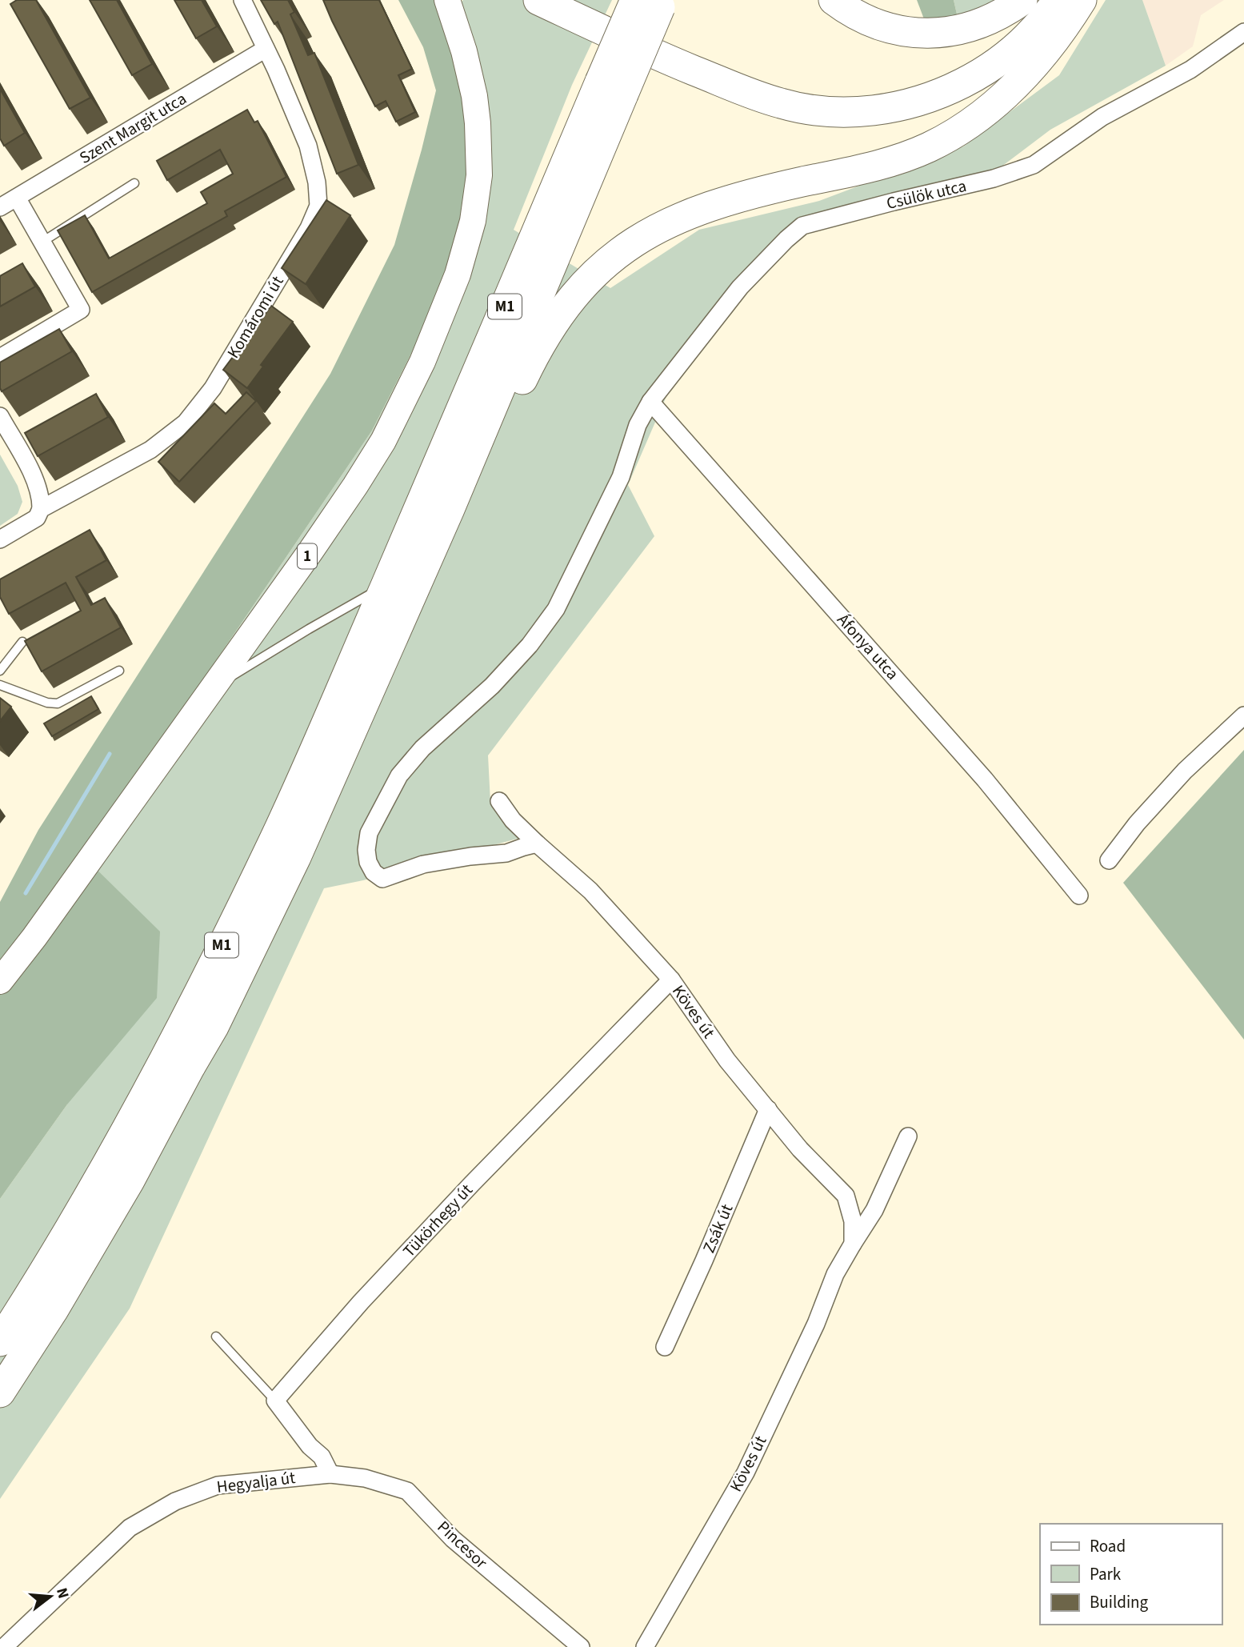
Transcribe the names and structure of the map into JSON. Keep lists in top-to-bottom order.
{
  "streets": {
    "highway": ["M1"],
    "main road": ["1"],
    "street": [
      "Szent Margit utca",
      "Csülök utca",
      "Komáromi út",
      "Áfonya utca",
      "Köves út",
      "Tükörhegy út",
      "Zsák út",
      "Hegyalja út",
      "Pincesor"
    ]
  },
  "crossings": [
    ["Szent Margit utca", "Komáromi út"],
    ["Csülök utca", "Áfonya utca"],
    ["Csülök utca", "Köves út"],
    ["Köves út", "Tükörhegy út"],
    ["Köves út", "Zsák út"],
    ["Hegyalja út", "Pincesor"]
  ],
  "legend": ["Road", "Park", "Building"],
  "north": "right"
}
